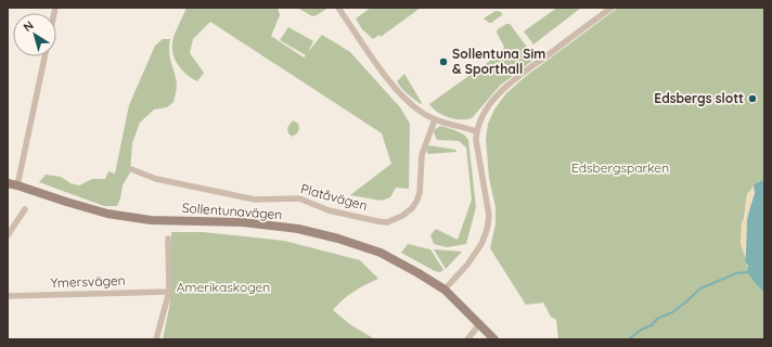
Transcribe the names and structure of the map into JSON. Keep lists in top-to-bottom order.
{
  "streets": {
    "street": ["Platåvägen", "Sollentunavägen", "Ymersvägen"]
  },
  "parks": ["Edsbergsparken", "Amerikaskogen"],
  "places": ["Sollentuna Sim & Sporthall", "Edsbergs slott"],
  "north": "top left"
}
